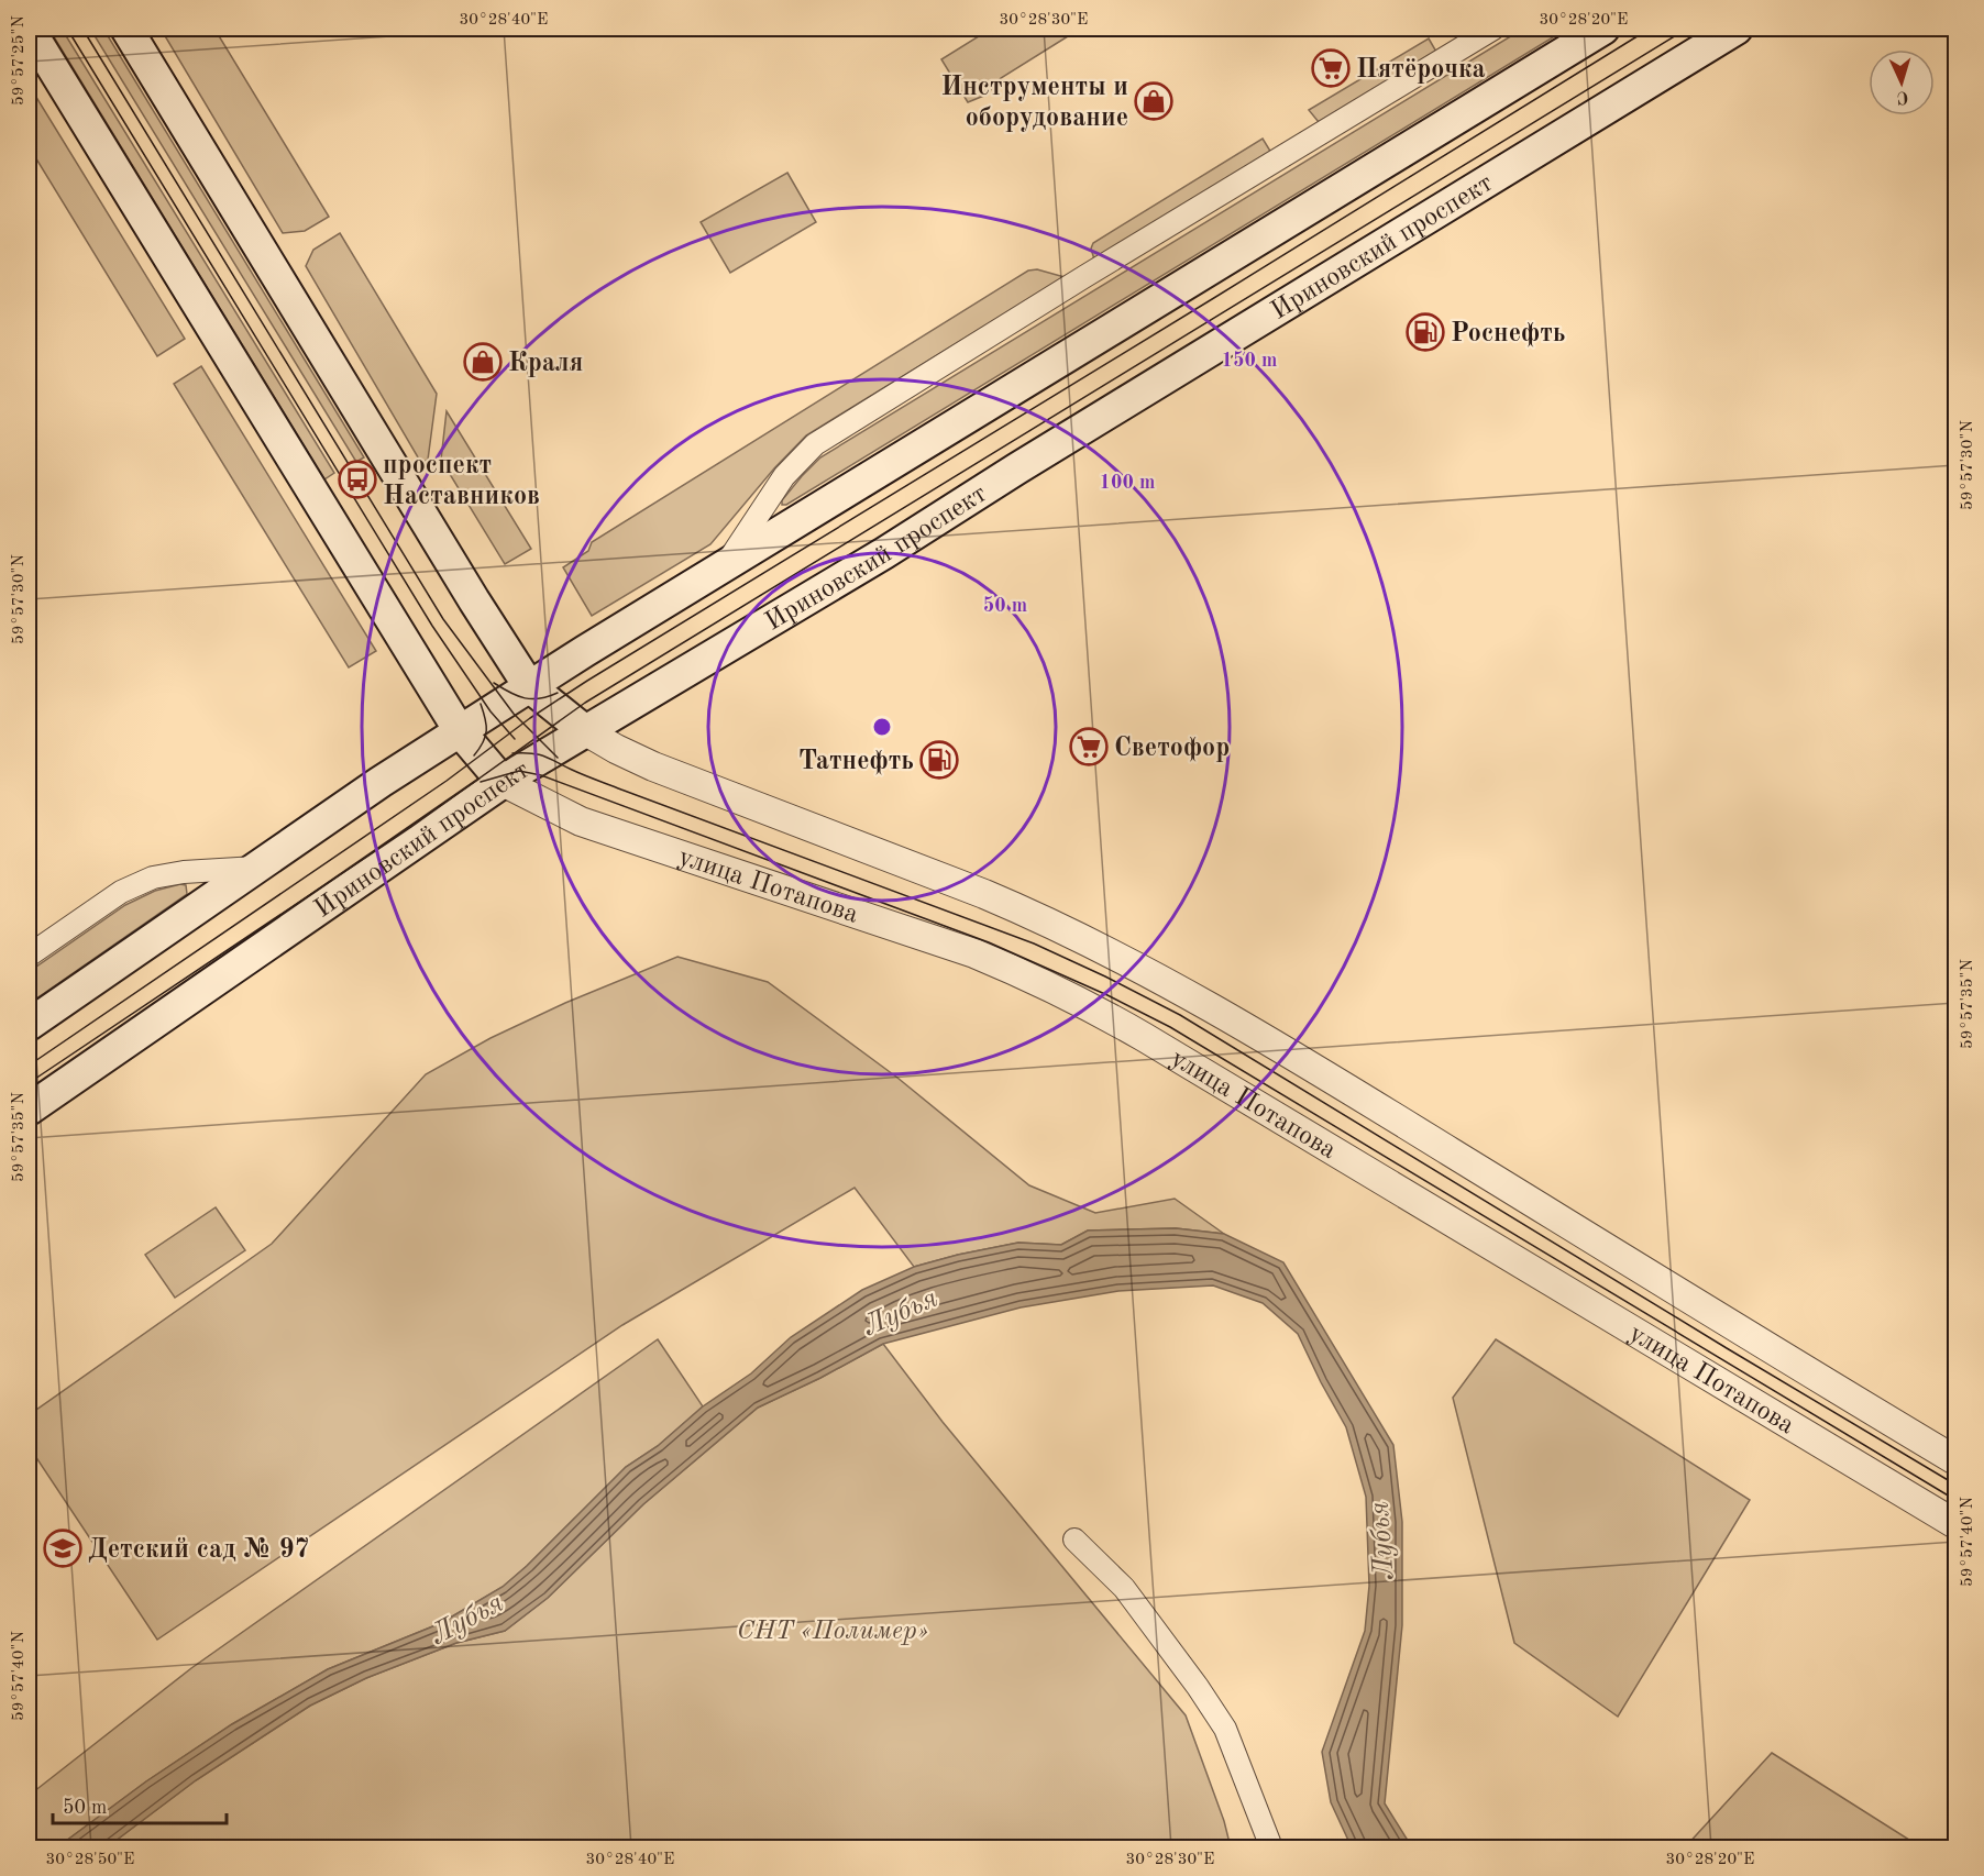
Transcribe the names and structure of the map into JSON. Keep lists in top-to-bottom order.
{
  "streets": {
    "main road": ["Ириновский проспект"],
    "street": ["улица Потапова"]
  },
  "crossings": [
    ["Ириновский проспект", "улица Потапова"]
  ],
  "water": ["Лубья"],
  "parks": ["СНТ «Полимер»"],
  "places": {
    "supermarket": ["Пятёрочка", "Светофор"],
    "shop": ["Инструменты и оборудование", "Краля"],
    "fuel station": ["Роснефть", "Татнефть"],
    "bus stop": ["проспект Наставников"],
    "school or university": ["Детский сад № 97"]
  },
  "scale_bar": "50 m",
  "north": "bottom",
  "coordinates": [
    "30°28'40\"E",
    "30°28'30\"E",
    "30°28'20\"E",
    "59°57'25\"N",
    "59°57'30\"N",
    "59°57'35\"N",
    "59°57'40\"N",
    "30°28'50\"E"
  ],
  "rings": ["150 m", "100 m", "50 m"]
}
